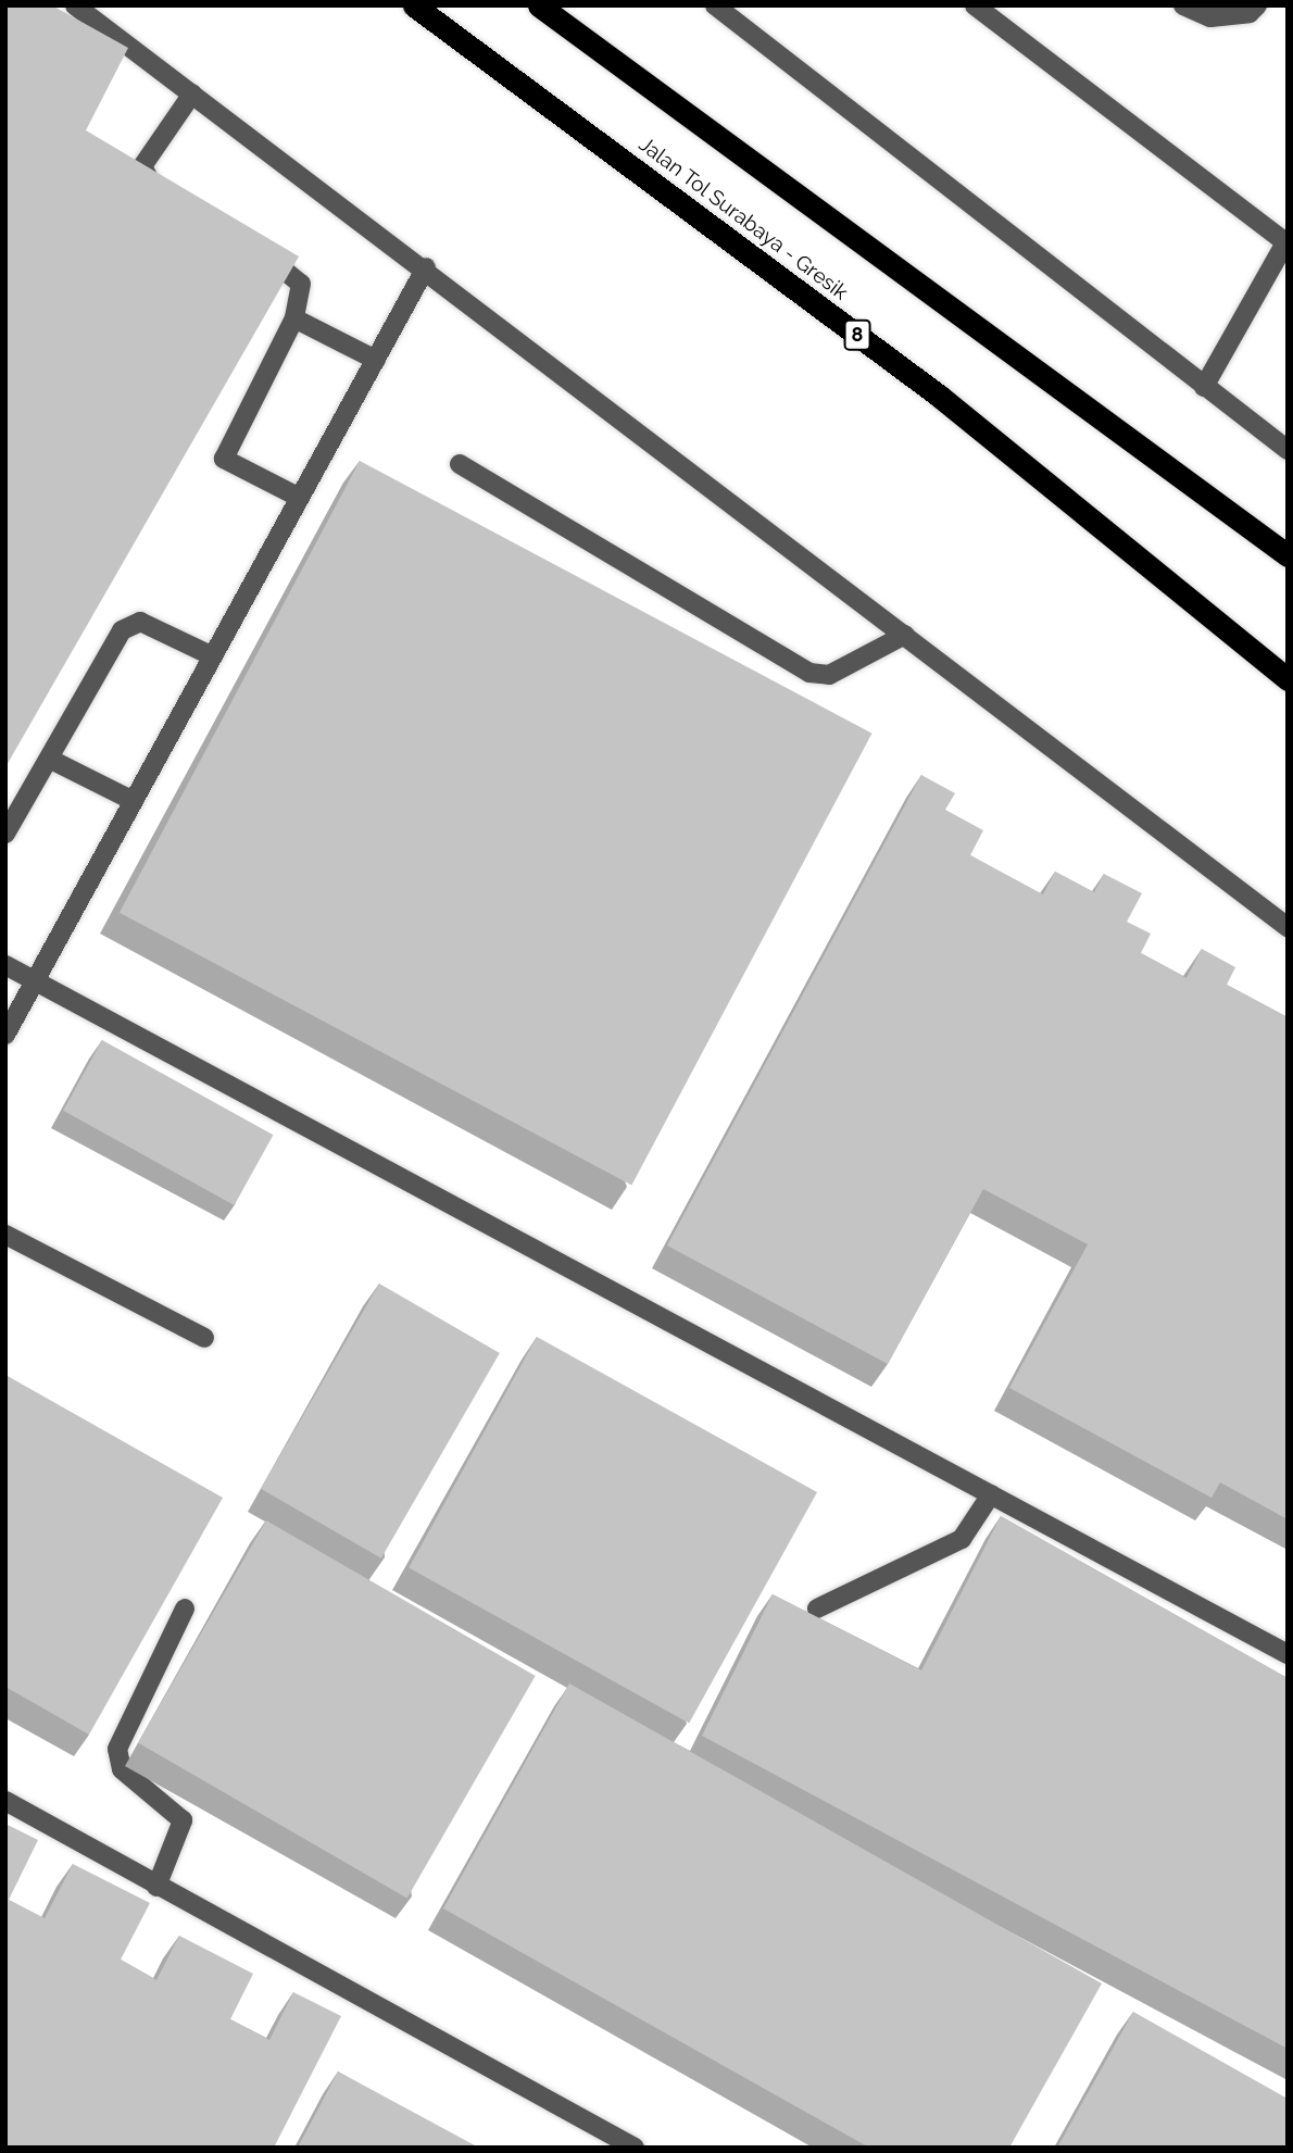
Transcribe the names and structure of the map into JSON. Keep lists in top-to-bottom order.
{
  "streets": {
    "highway": ["Jalan Tol Surabaya - Gresik", "8"]
  }
}
